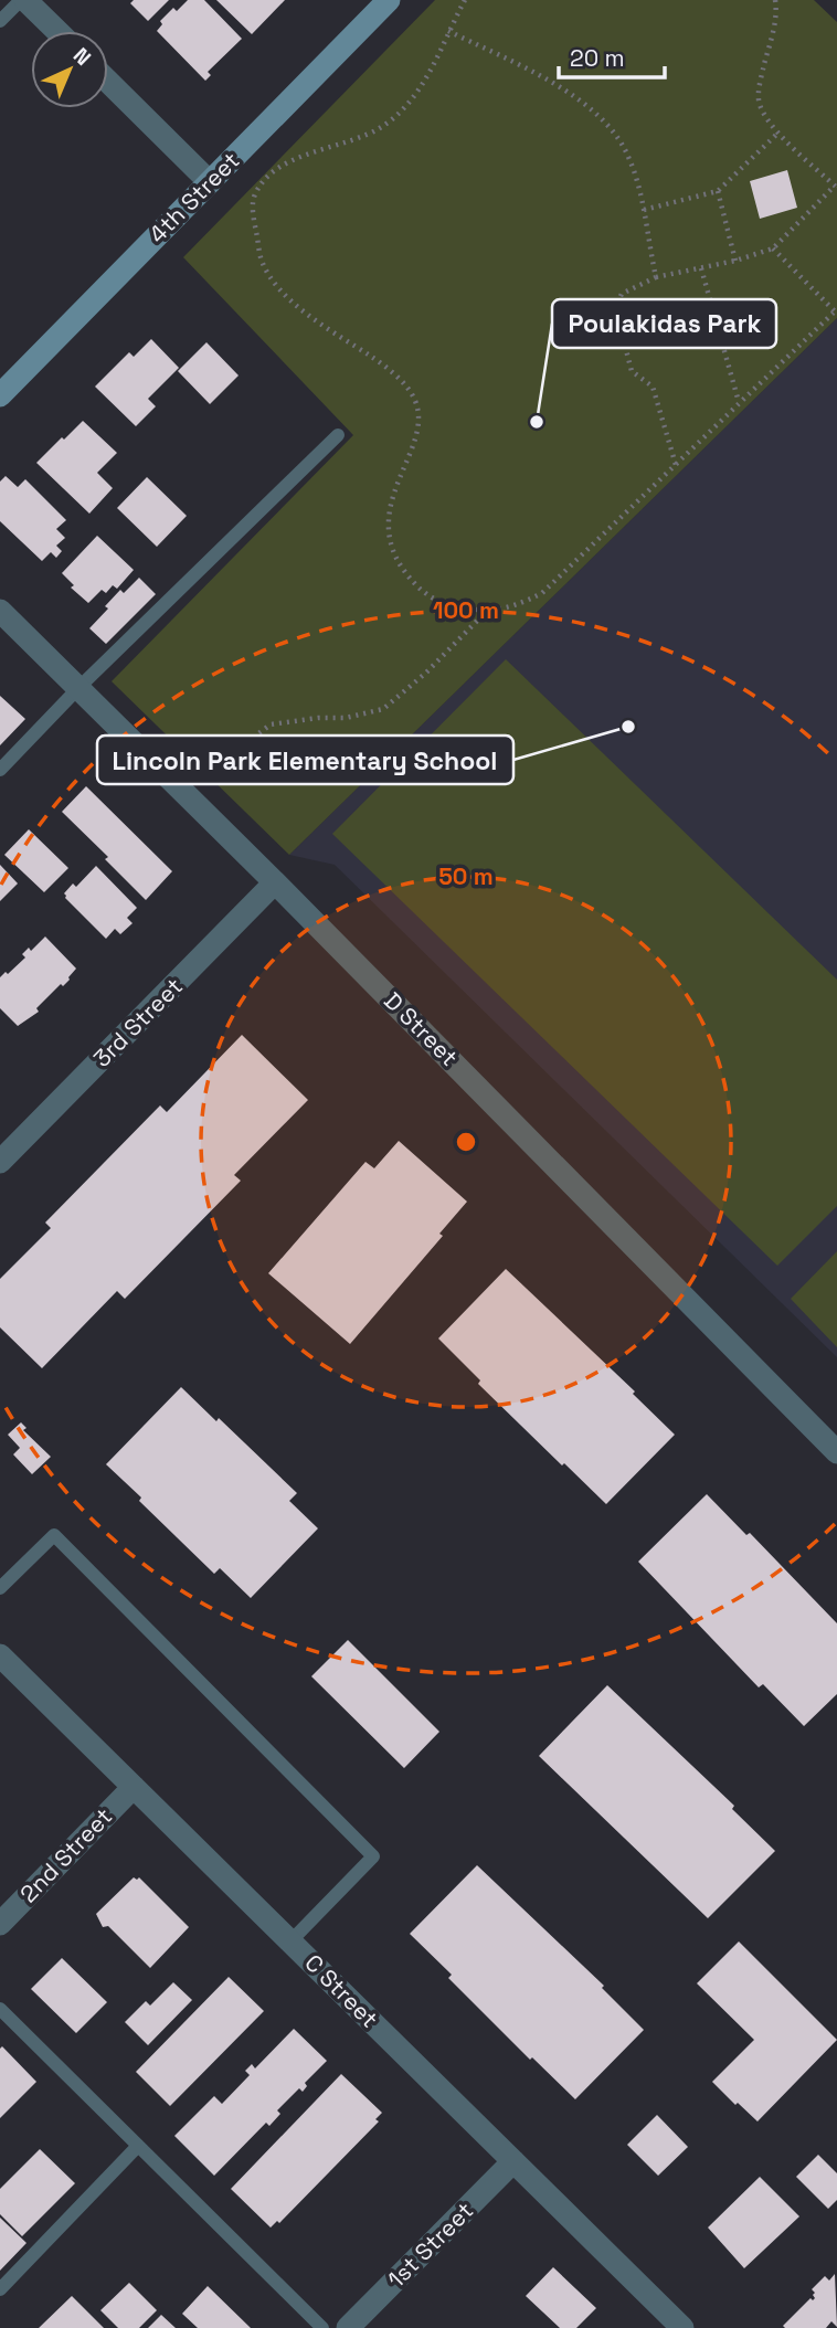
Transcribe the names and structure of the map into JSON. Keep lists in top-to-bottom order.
{
  "streets": {
    "street": [
      "4th Street",
      "3rd Street",
      "D Street",
      "2nd Street",
      "C Street",
      "1st Street"
    ]
  },
  "crossings": [
    ["3rd Street", "D Street"],
    ["2nd Street", "C Street"],
    ["C Street", "1st Street"]
  ],
  "places": ["Poulakidas Park", "Lincoln Park Elementary School"],
  "scale_bar": "20 m",
  "north": "top right",
  "rings": ["100 m", "50 m"]
}
